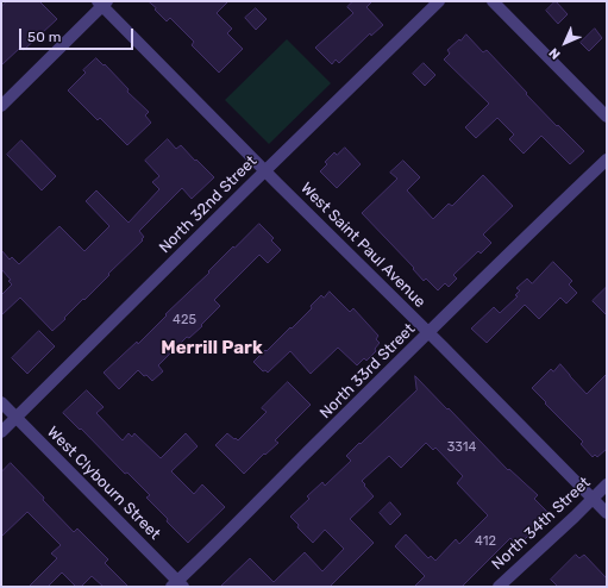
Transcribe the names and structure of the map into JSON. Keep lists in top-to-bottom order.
{
  "streets": {
    "street": [
      "North 32nd Street",
      "West Saint Paul Avenue",
      "North 33rd Street",
      "West Clybourn Street",
      "North 34th Street"
    ]
  },
  "crossings": [
    ["North 32nd Street", "West Saint Paul Avenue"],
    ["North 32nd Street", "West Clybourn Street"],
    ["West Saint Paul Avenue", "North 33rd Street"],
    ["West Saint Paul Avenue", "North 34th Street"],
    ["North 33rd Street", "West Clybourn Street"]
  ],
  "districts": ["Merrill Park"],
  "house_numbers": ["425", "3314", "412"],
  "scale_bar": "50 m",
  "north": "bottom left"
}
